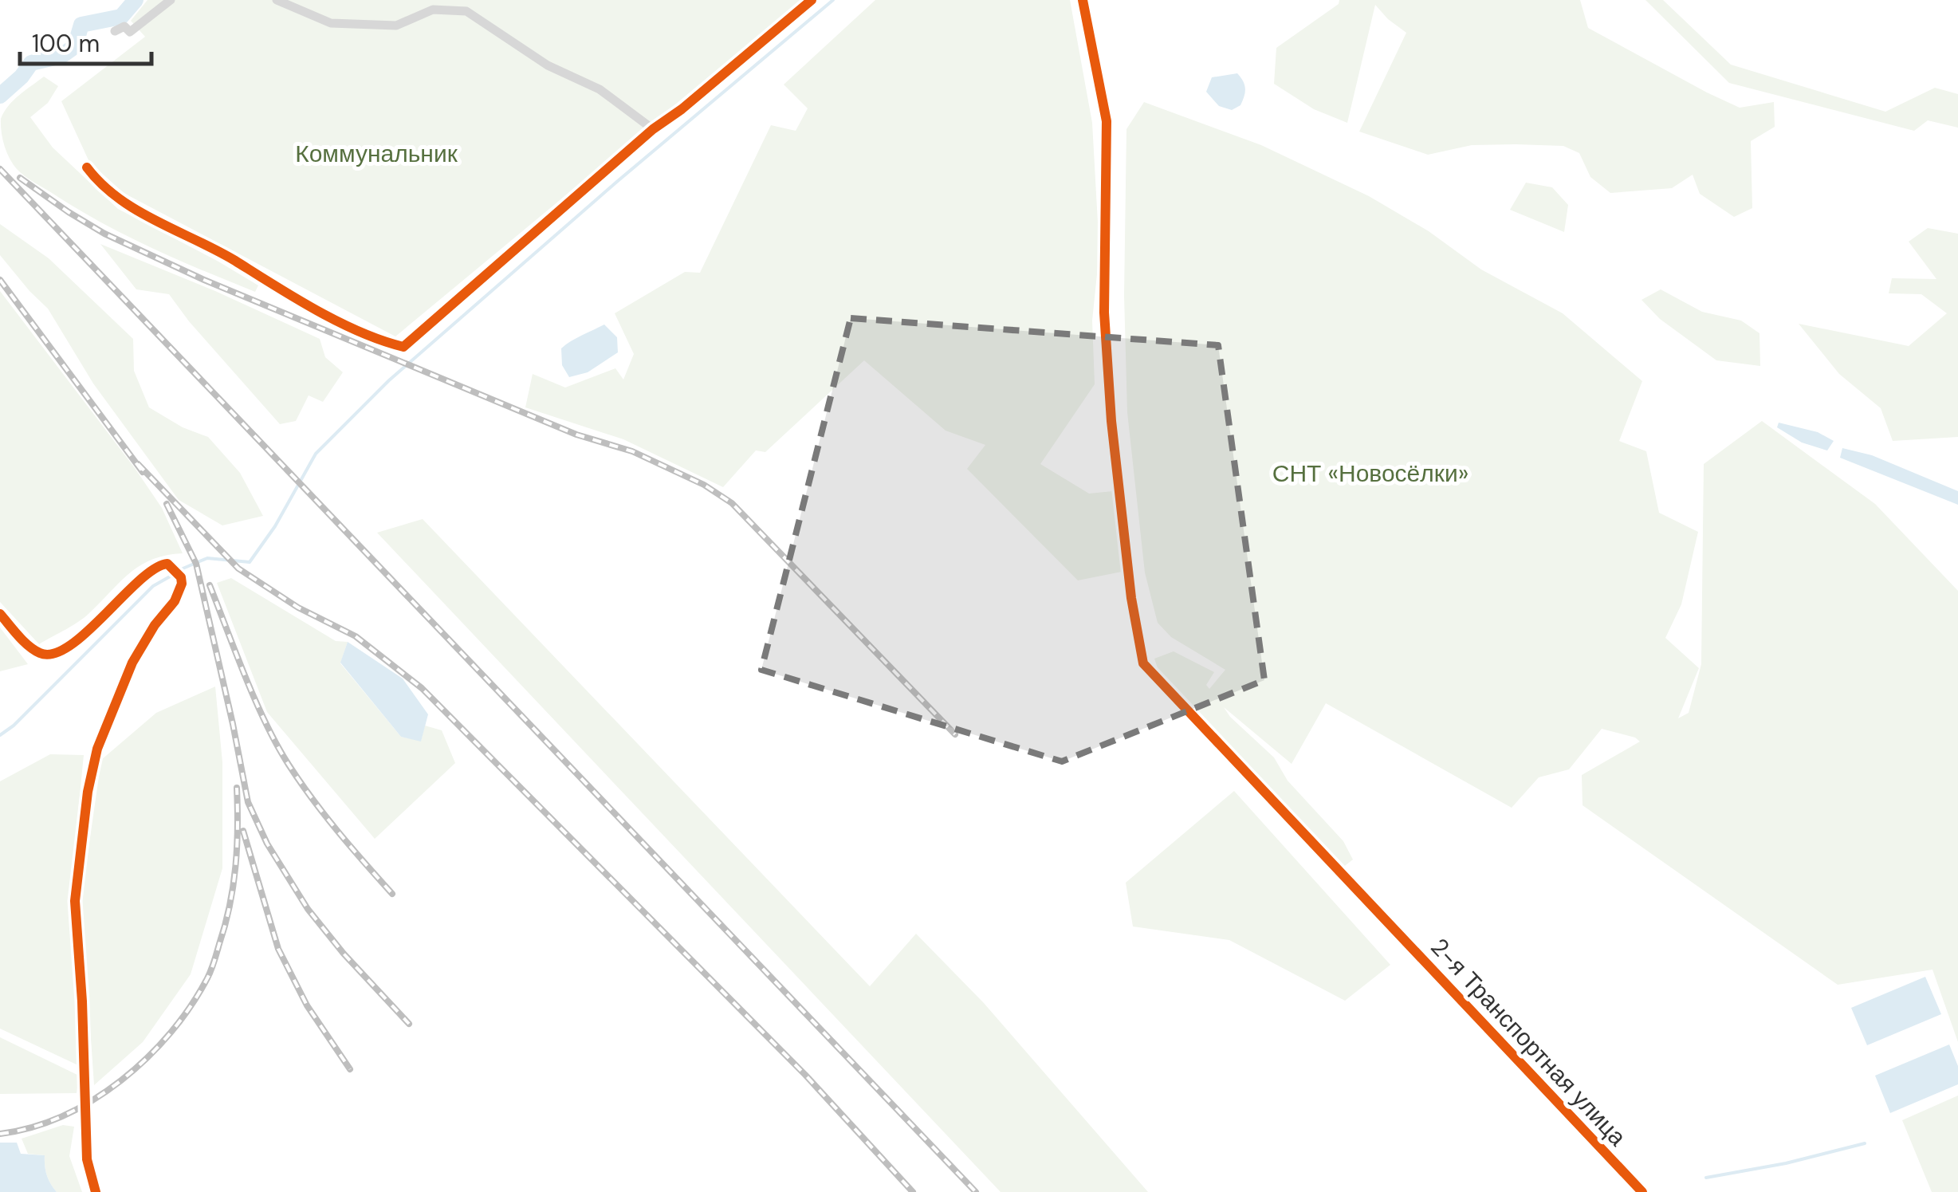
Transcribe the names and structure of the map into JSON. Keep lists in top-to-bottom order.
{
  "streets": {
    "street": ["2-я Транспортная улица"]
  },
  "parks": ["Коммунальник", "СНТ «Новосёлки»"],
  "scale_bar": "100 m"
}
